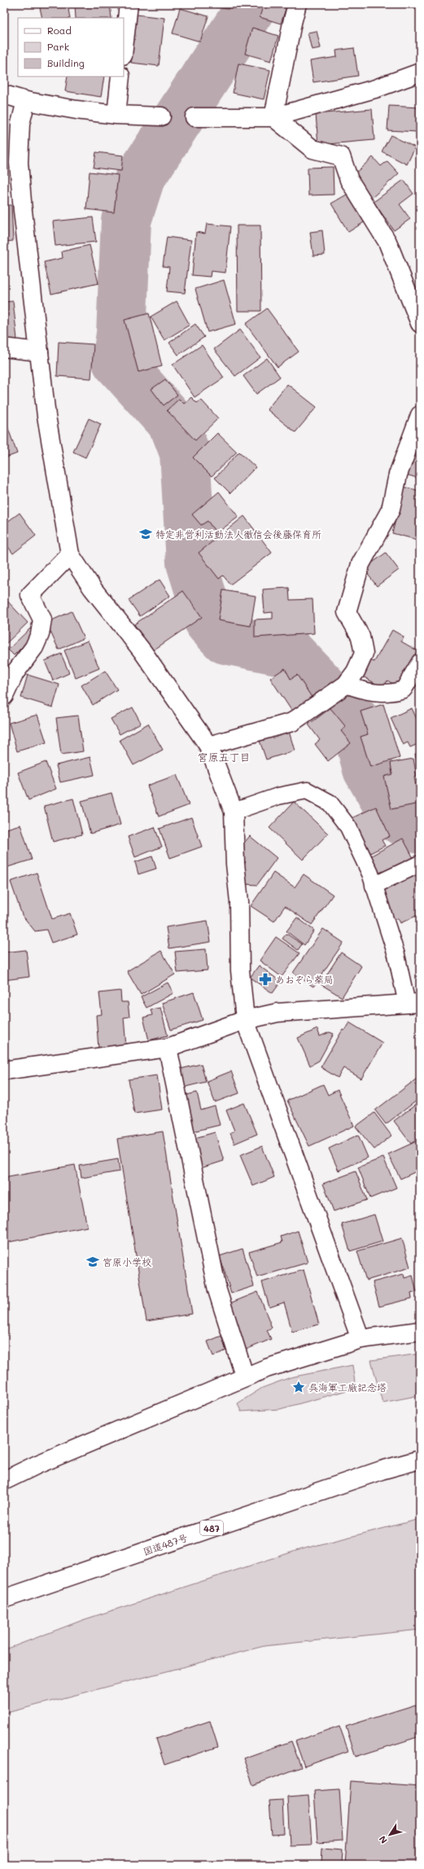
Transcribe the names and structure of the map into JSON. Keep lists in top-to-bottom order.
{
  "streets": {
    "main road": ["487", "国道487号"]
  },
  "districts": ["宮原五丁目"],
  "places": {
    "school or university": ["特定非営利活動法人徹信会後藤保育所", "宮原小学校"],
    "pharmacy": ["あおぞら薬局"],
    "place": ["呉海軍工廠記念塔"]
  },
  "legend": ["Road", "Park", "Building"],
  "north": "bottom left"
}
